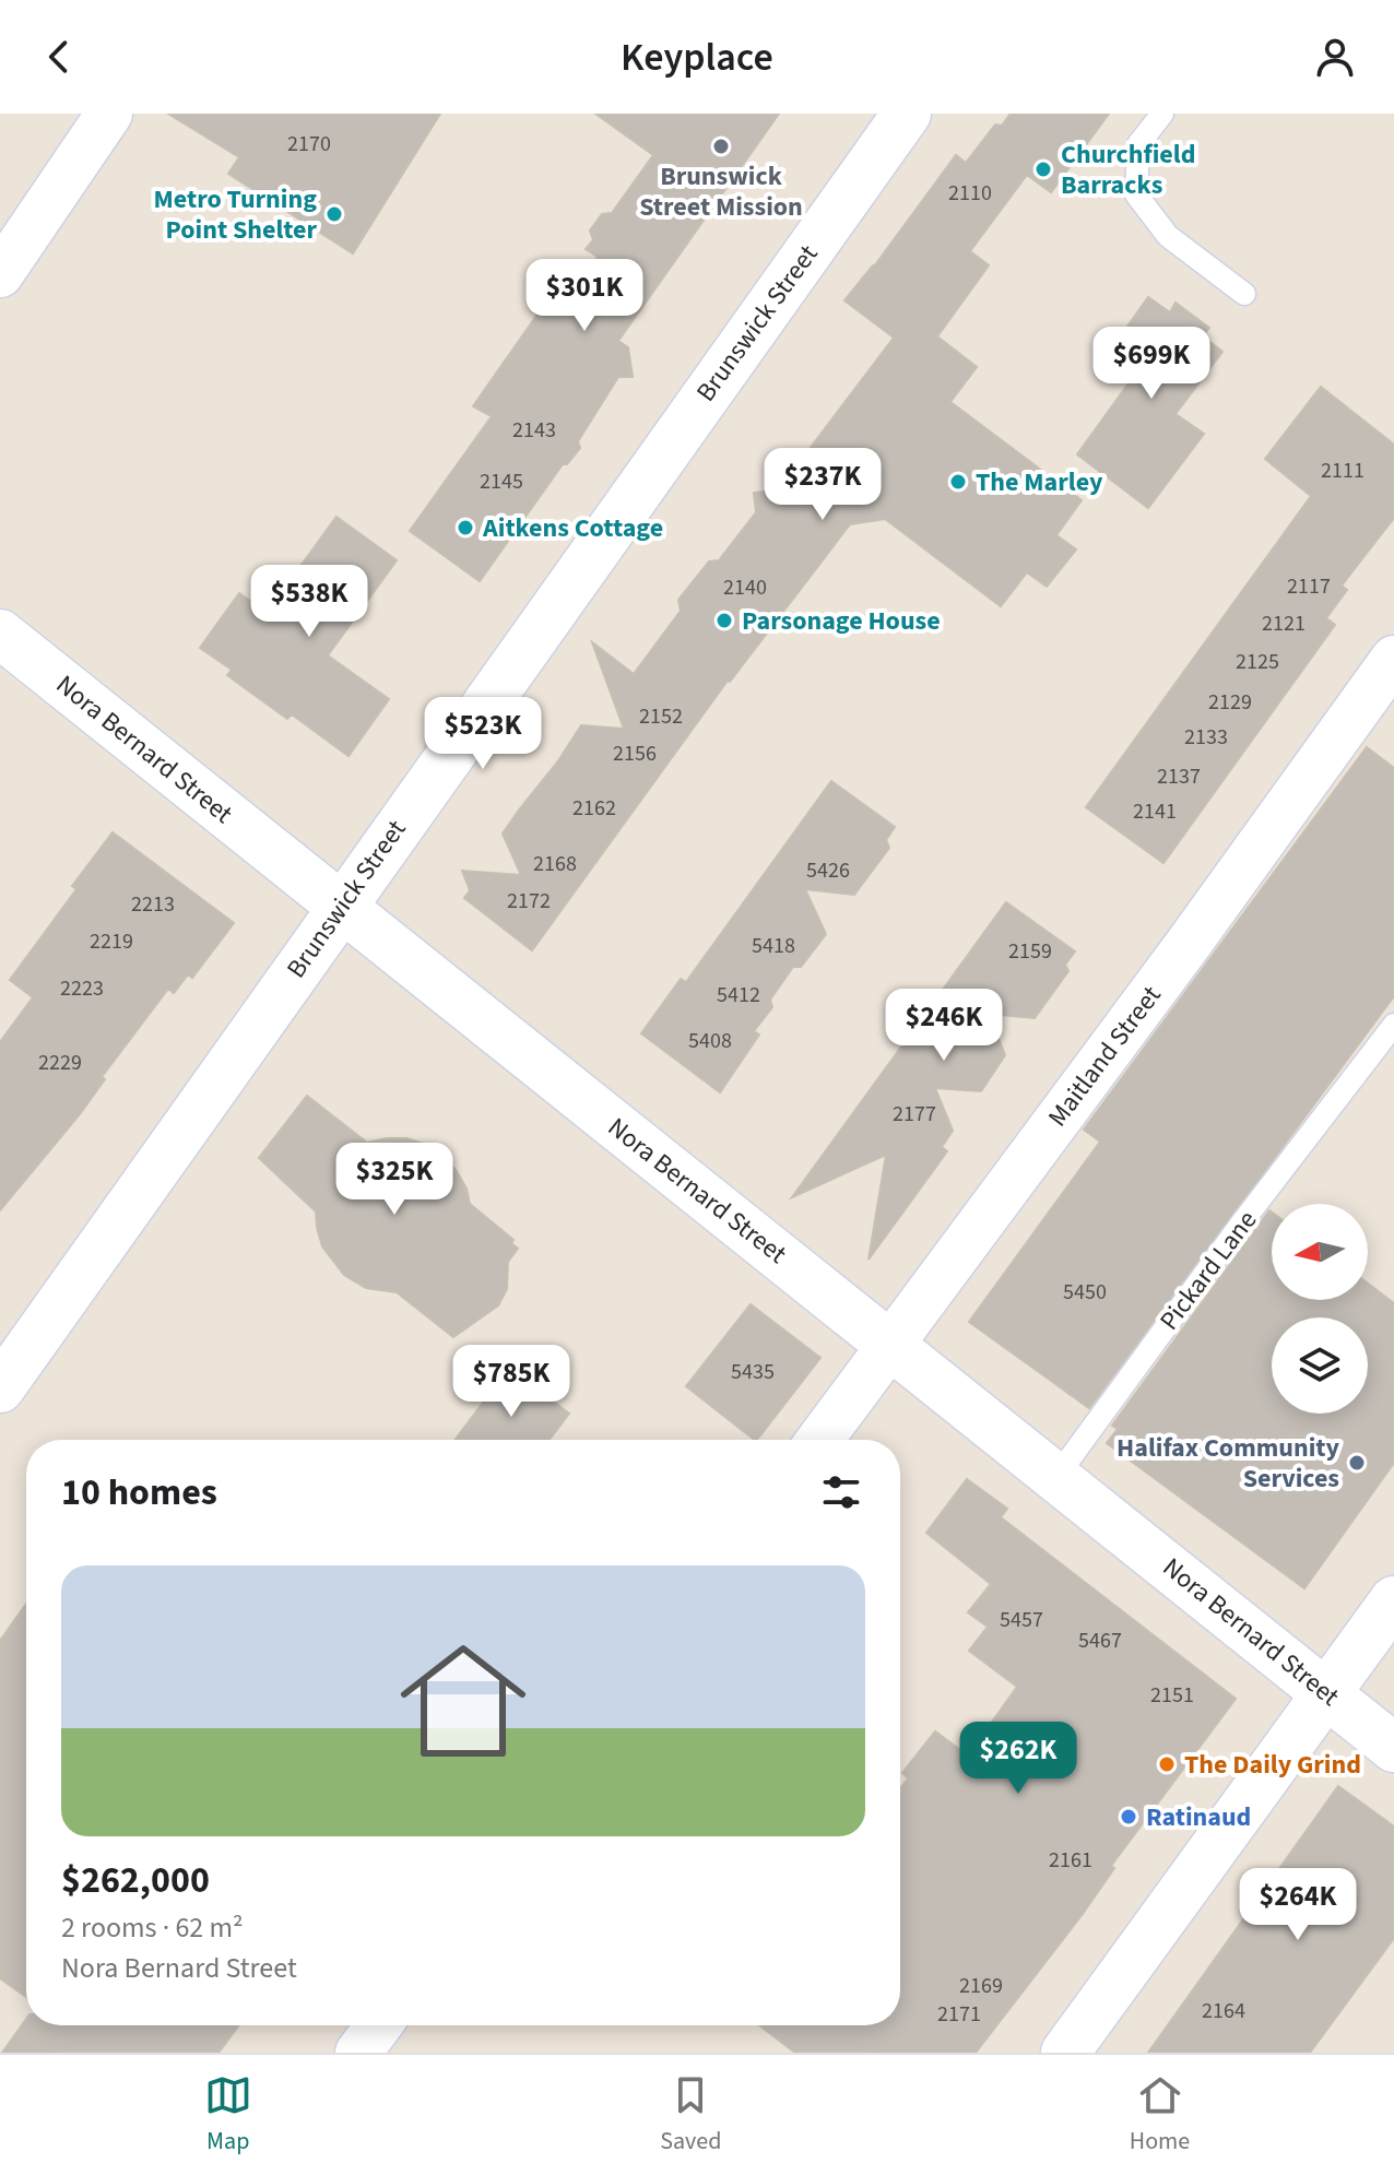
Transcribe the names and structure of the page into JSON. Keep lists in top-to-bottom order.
{
  "streets": {
    "street": ["Brunswick Street", "Nora Bernard Street", "Maitland Street"],
    "lane": ["Pickard Lane"]
  },
  "crossings": [
    ["Brunswick Street", "Nora Bernard Street"],
    ["Nora Bernard Street", "Maitland Street"],
    ["Nora Bernard Street", "Pickard Lane"]
  ],
  "places": [
    "Brunswick Street Mission",
    "Churchfield Barracks",
    "Metro Turning Point Shelter",
    "The Marley",
    "Aitkens Cottage",
    "Parsonage House",
    "Halifax Community Services",
    "The Daily Grind",
    "Ratinaud"
  ],
  "house_numbers": [
    "2170",
    "2110",
    "2143",
    "2111",
    "2145",
    "2117",
    "2140",
    "2121",
    "2125",
    "2129",
    "2152",
    "2133",
    "2156",
    "2137",
    "2162",
    "2141",
    "2168",
    "5426",
    "2172",
    "2213",
    "2219",
    "5418",
    "2159",
    "2223",
    "5412",
    "5408",
    "2229",
    "2177",
    "5450",
    "5435",
    "5457",
    "5467",
    "2151",
    "2161",
    "2169",
    "2164",
    "2171"
  ],
  "north": "left",
  "page": {
    "header": "Keyplace",
    "price": [
      "$301K",
      "$699K",
      "$237K",
      "$538K",
      "$523K",
      "$246K",
      "$325K",
      "$785K",
      "$262K",
      "$264K"
    ],
    "heading": "10 homes",
    "list": [
      {
        "name": "$262,000",
        "note": "2 rooms · 62 m² · Nora Bernard Street"
      }
    ],
    "tabs": ["Map", "Saved", "Home"]
  }
}
